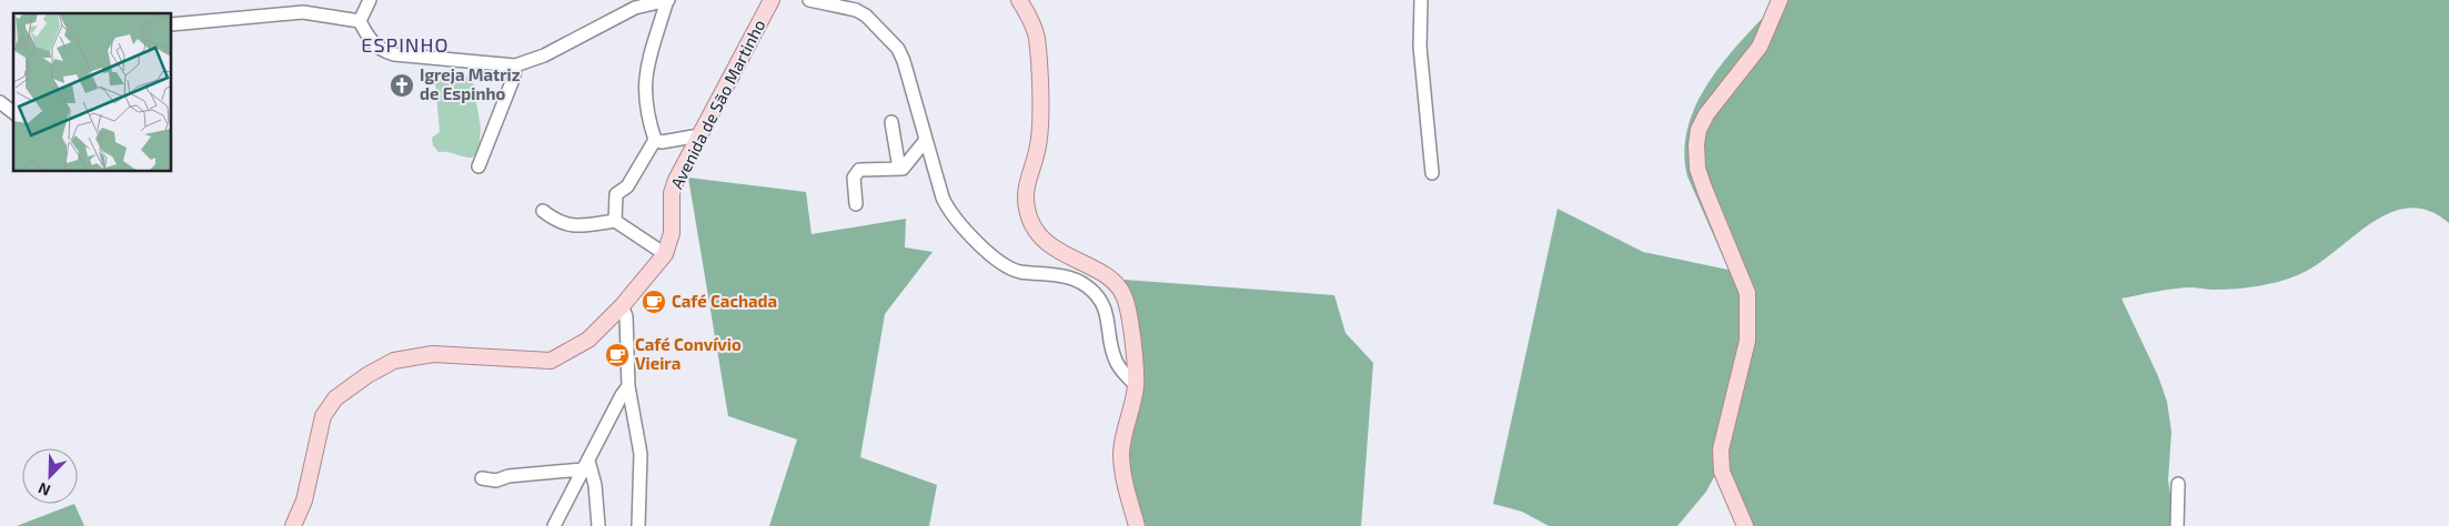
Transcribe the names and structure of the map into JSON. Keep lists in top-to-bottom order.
{
  "streets": {
    "main road": ["Avenida de São Martinho"]
  },
  "districts": ["ESPINHO"],
  "places": {
    "church": ["Igreja Matriz de Espinho"],
    "cafe": ["Café Cachada", "Café Convívio Vieira"]
  },
  "north": "bottom left"
}
